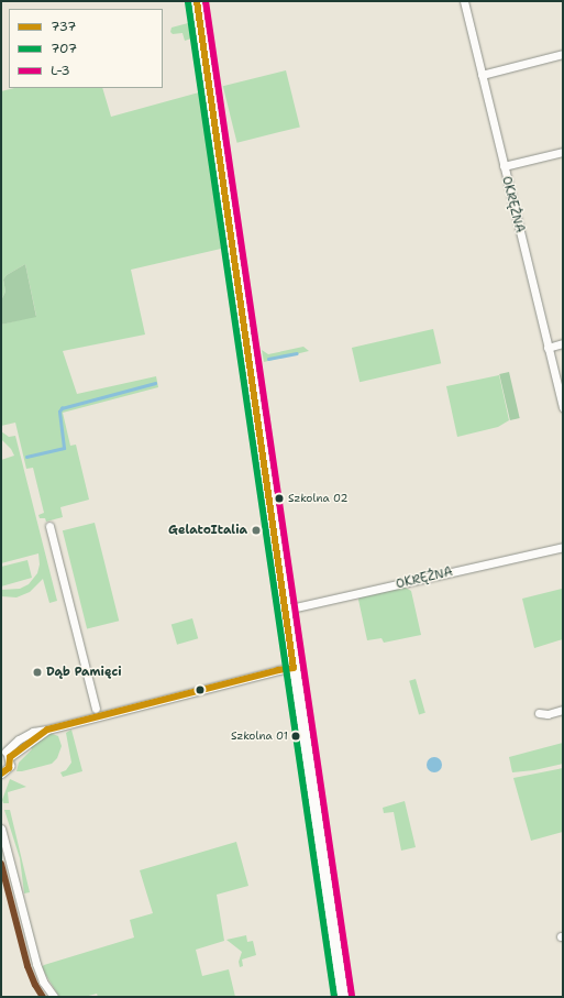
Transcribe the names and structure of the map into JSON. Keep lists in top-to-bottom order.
{
  "streets": {
    "street": ["OKRĘŻNA"]
  },
  "places": [
    "Szkolna 02",
    "GelatoItalia",
    "Dąb Pamięci",
    "Szkolna 01"
  ],
  "lines": ["transit line 737", "transit line L-3", "transit line 707"],
  "legend": ["737", "707", "L-3"]
}
